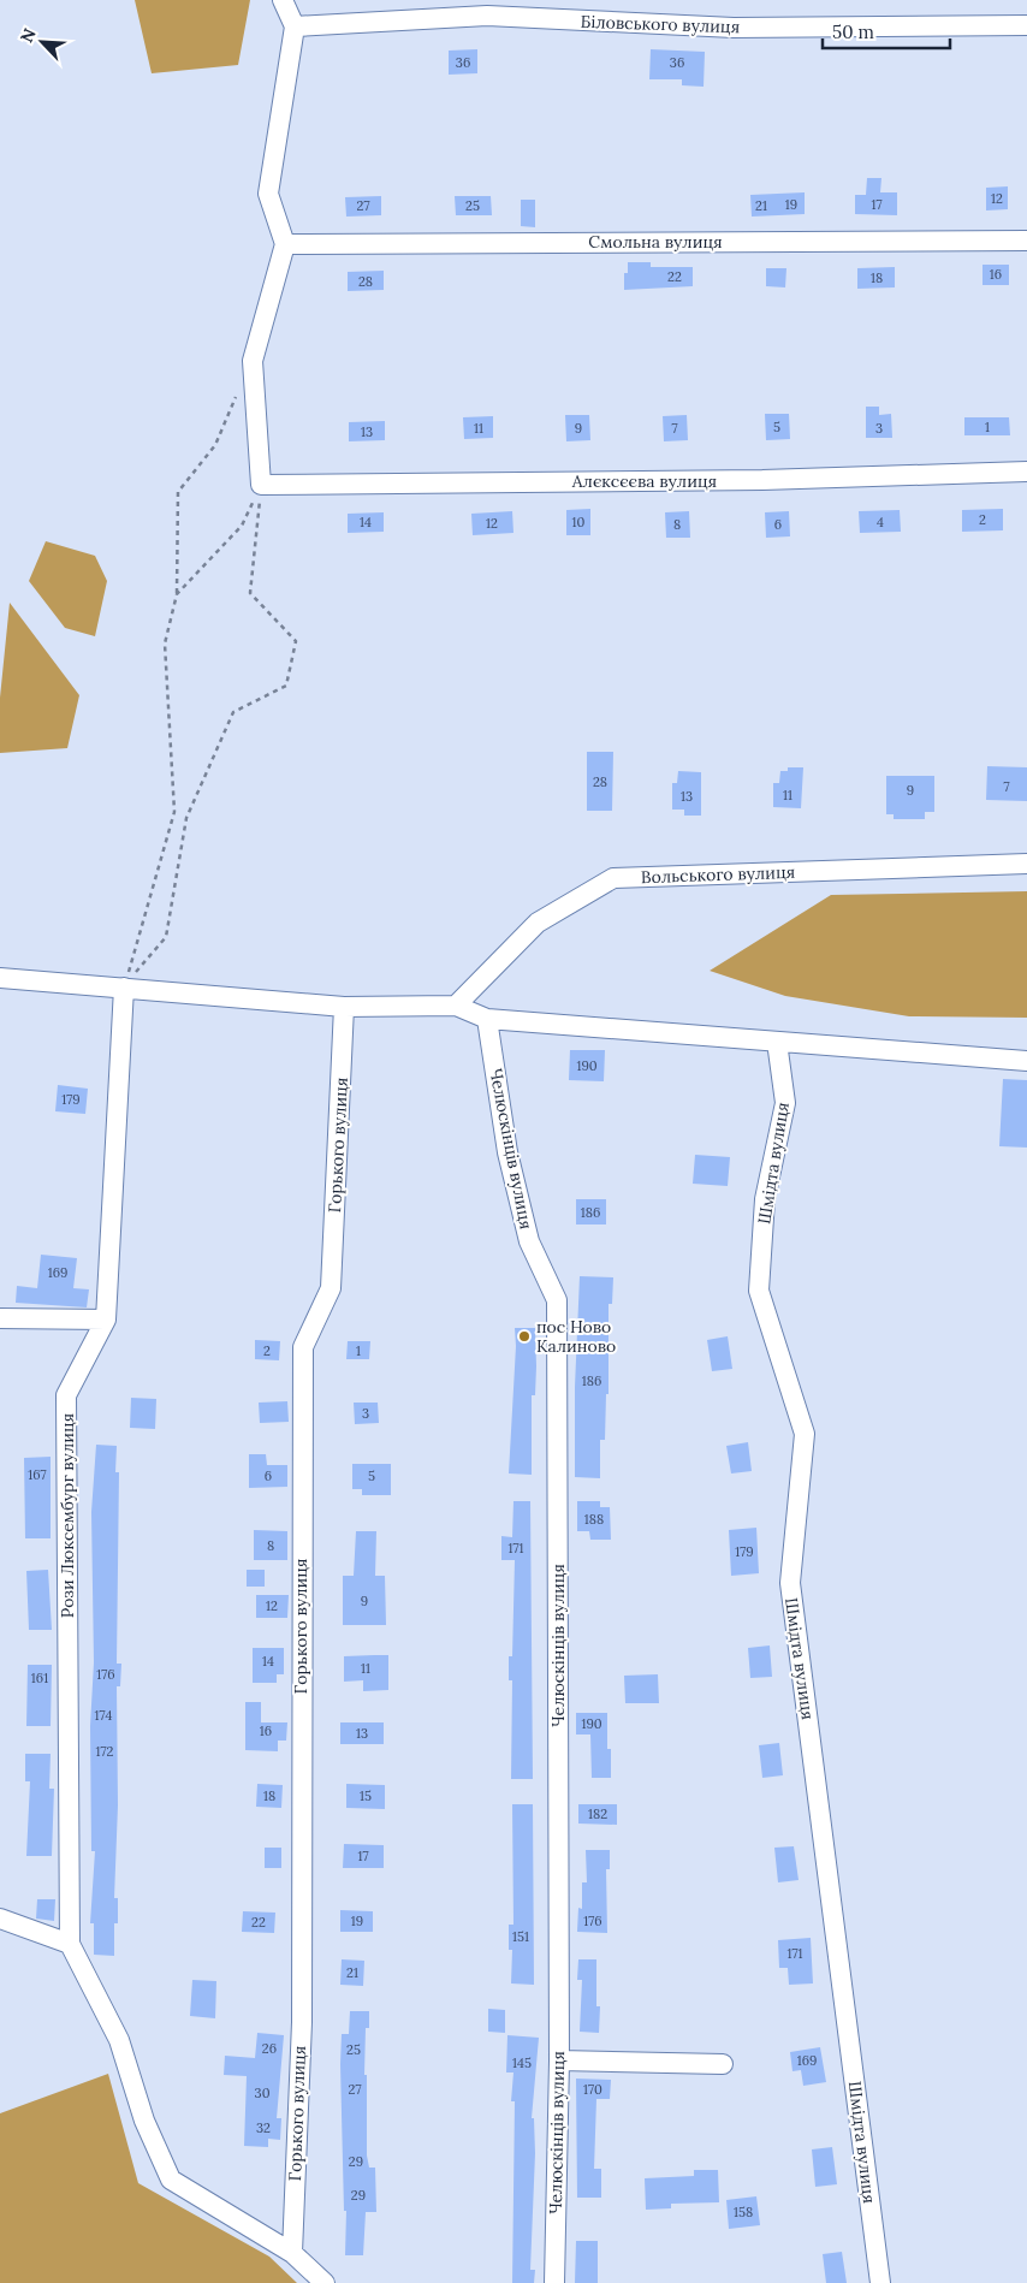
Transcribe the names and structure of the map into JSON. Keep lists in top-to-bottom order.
{
  "streets": {
    "street": [
      "Біловського вулиця",
      "Смольна вулиця",
      "Алєксєєва вулиця",
      "Вольського вулиця",
      "Горького вулиця",
      "Челюскінців вулиця",
      "Шмідта вулиця",
      "Рози Люксембург вулиця"
    ]
  },
  "places": ["пос Ново Калиново"],
  "house_numbers": [
    "36",
    "36",
    "12",
    "19",
    "17",
    "27",
    "25",
    "21",
    "16",
    "22",
    "18",
    "28",
    "5",
    "1",
    "11",
    "9",
    "7",
    "3",
    "13",
    "2",
    "14",
    "10",
    "4",
    "12",
    "8",
    "6",
    "28",
    "7",
    "9",
    "11",
    "13",
    "190",
    "179",
    "186",
    "169",
    "2",
    "1",
    "186",
    "3",
    "167",
    "6",
    "5",
    "188",
    "8",
    "171",
    "179",
    "9",
    "12",
    "14",
    "11",
    "176",
    "161",
    "174",
    "190",
    "16",
    "13",
    "172",
    "18",
    "15",
    "182",
    "17",
    "19",
    "176",
    "22",
    "151",
    "171",
    "21",
    "26",
    "25",
    "169",
    "145",
    "27",
    "170",
    "30",
    "32",
    "29",
    "29",
    "158"
  ],
  "scale_bar": "50 m",
  "north": "top left"
}
